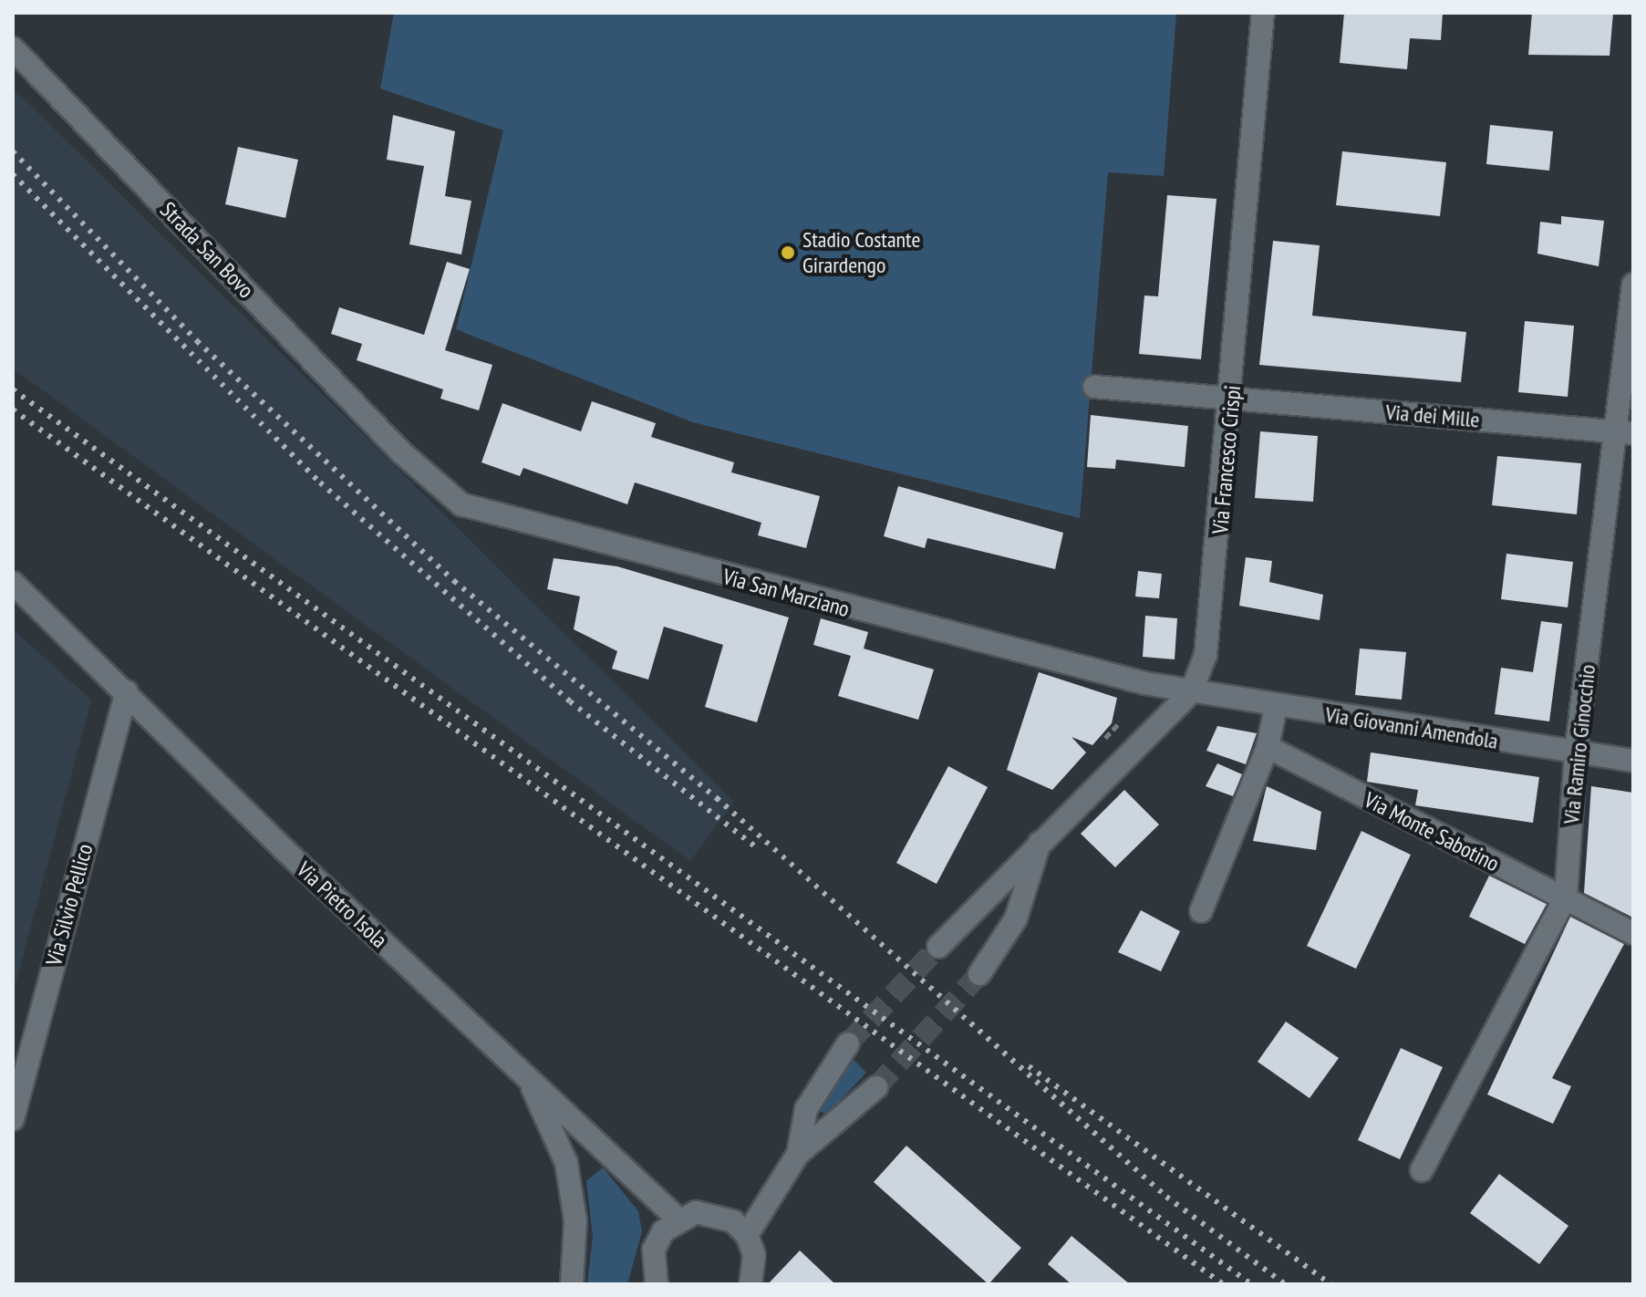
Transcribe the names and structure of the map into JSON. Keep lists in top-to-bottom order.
{
  "streets": {
    "street": [
      "Strada San Bovo",
      "Via dei Mille",
      "Via Francesco Crispi",
      "Via San Marziano",
      "Via Giovanni Amendola",
      "Via Ramiro Ginocchio",
      "Via Monte Sabotino",
      "Via Silvio Pellico",
      "Via Pietro Isola"
    ]
  },
  "crossings": [
    ["Strada San Bovo", "Via San Marziano"],
    ["Via dei Mille", "Via Francesco Crispi"],
    ["Via dei Mille", "Via Ramiro Ginocchio"],
    ["Via Francesco Crispi", "Via San Marziano"],
    ["Via Francesco Crispi", "Via Giovanni Amendola"],
    ["Via San Marziano", "Via Giovanni Amendola"],
    ["Via Giovanni Amendola", "Via Ramiro Ginocchio"],
    ["Via Ramiro Ginocchio", "Via Monte Sabotino"],
    ["Via Silvio Pellico", "Via Pietro Isola"]
  ],
  "places": ["Stadio Costante Girardengo"]
}
